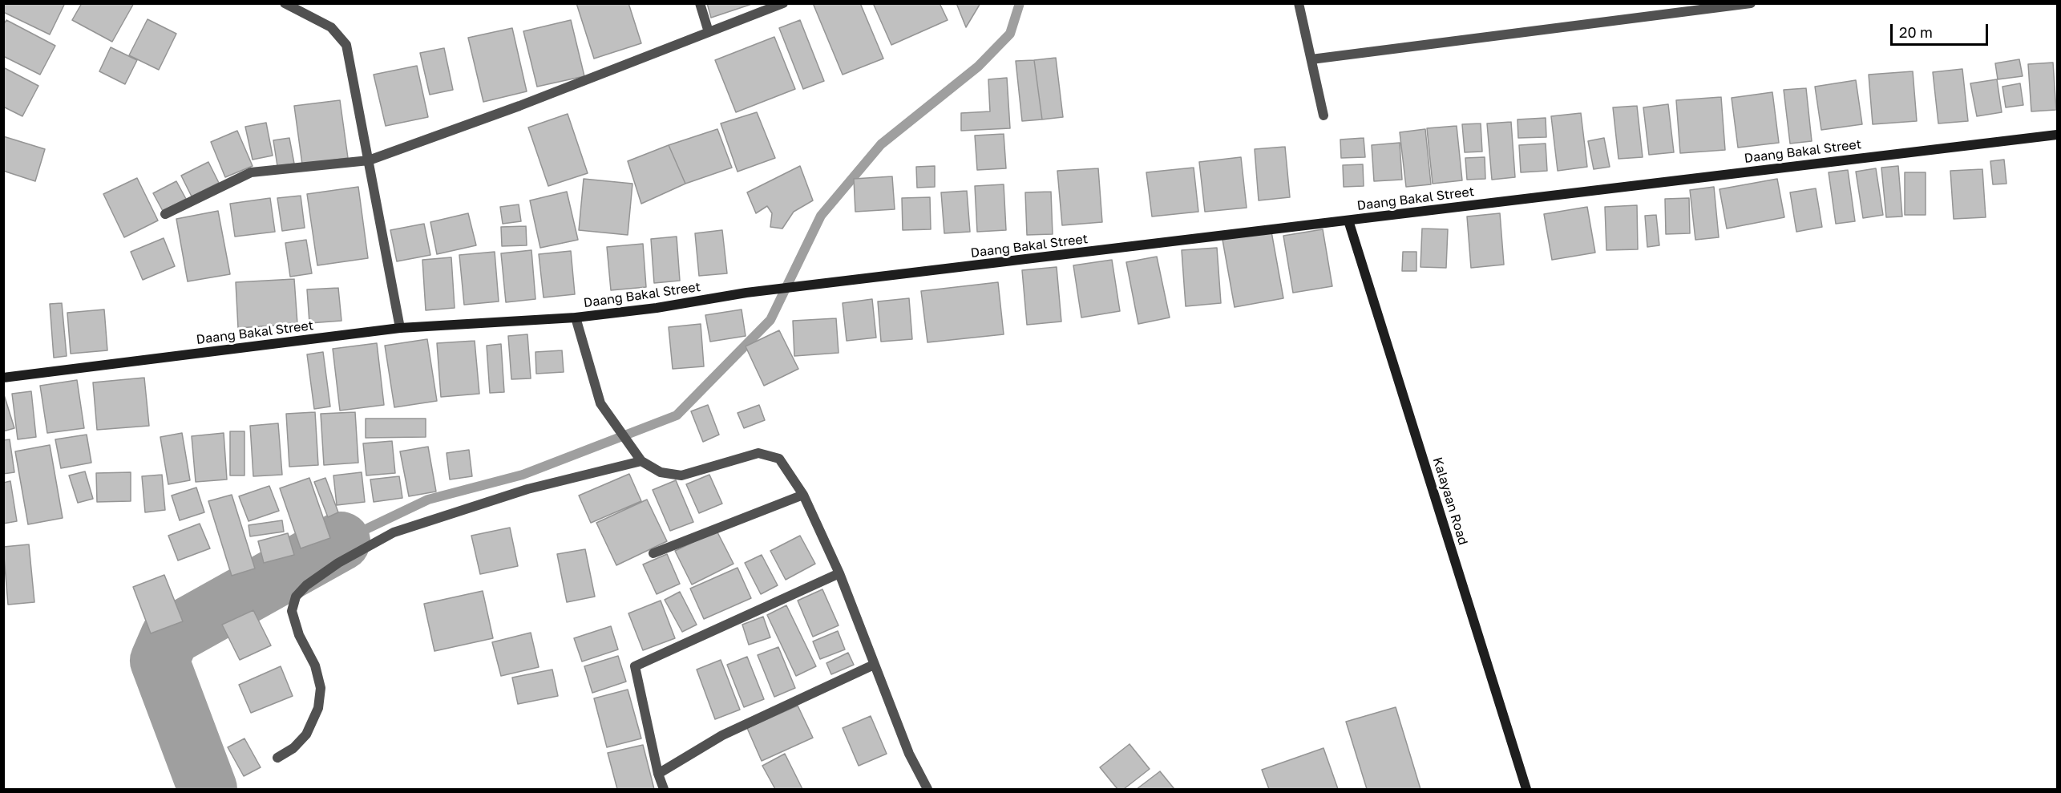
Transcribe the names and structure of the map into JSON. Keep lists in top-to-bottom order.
{
  "streets": {
    "street": ["Daang Bakal Street", "Kalayaan Road"]
  },
  "crossings": [
    ["Daang Bakal Street", "Kalayaan Road"]
  ],
  "scale_bar": "20 m"
}
